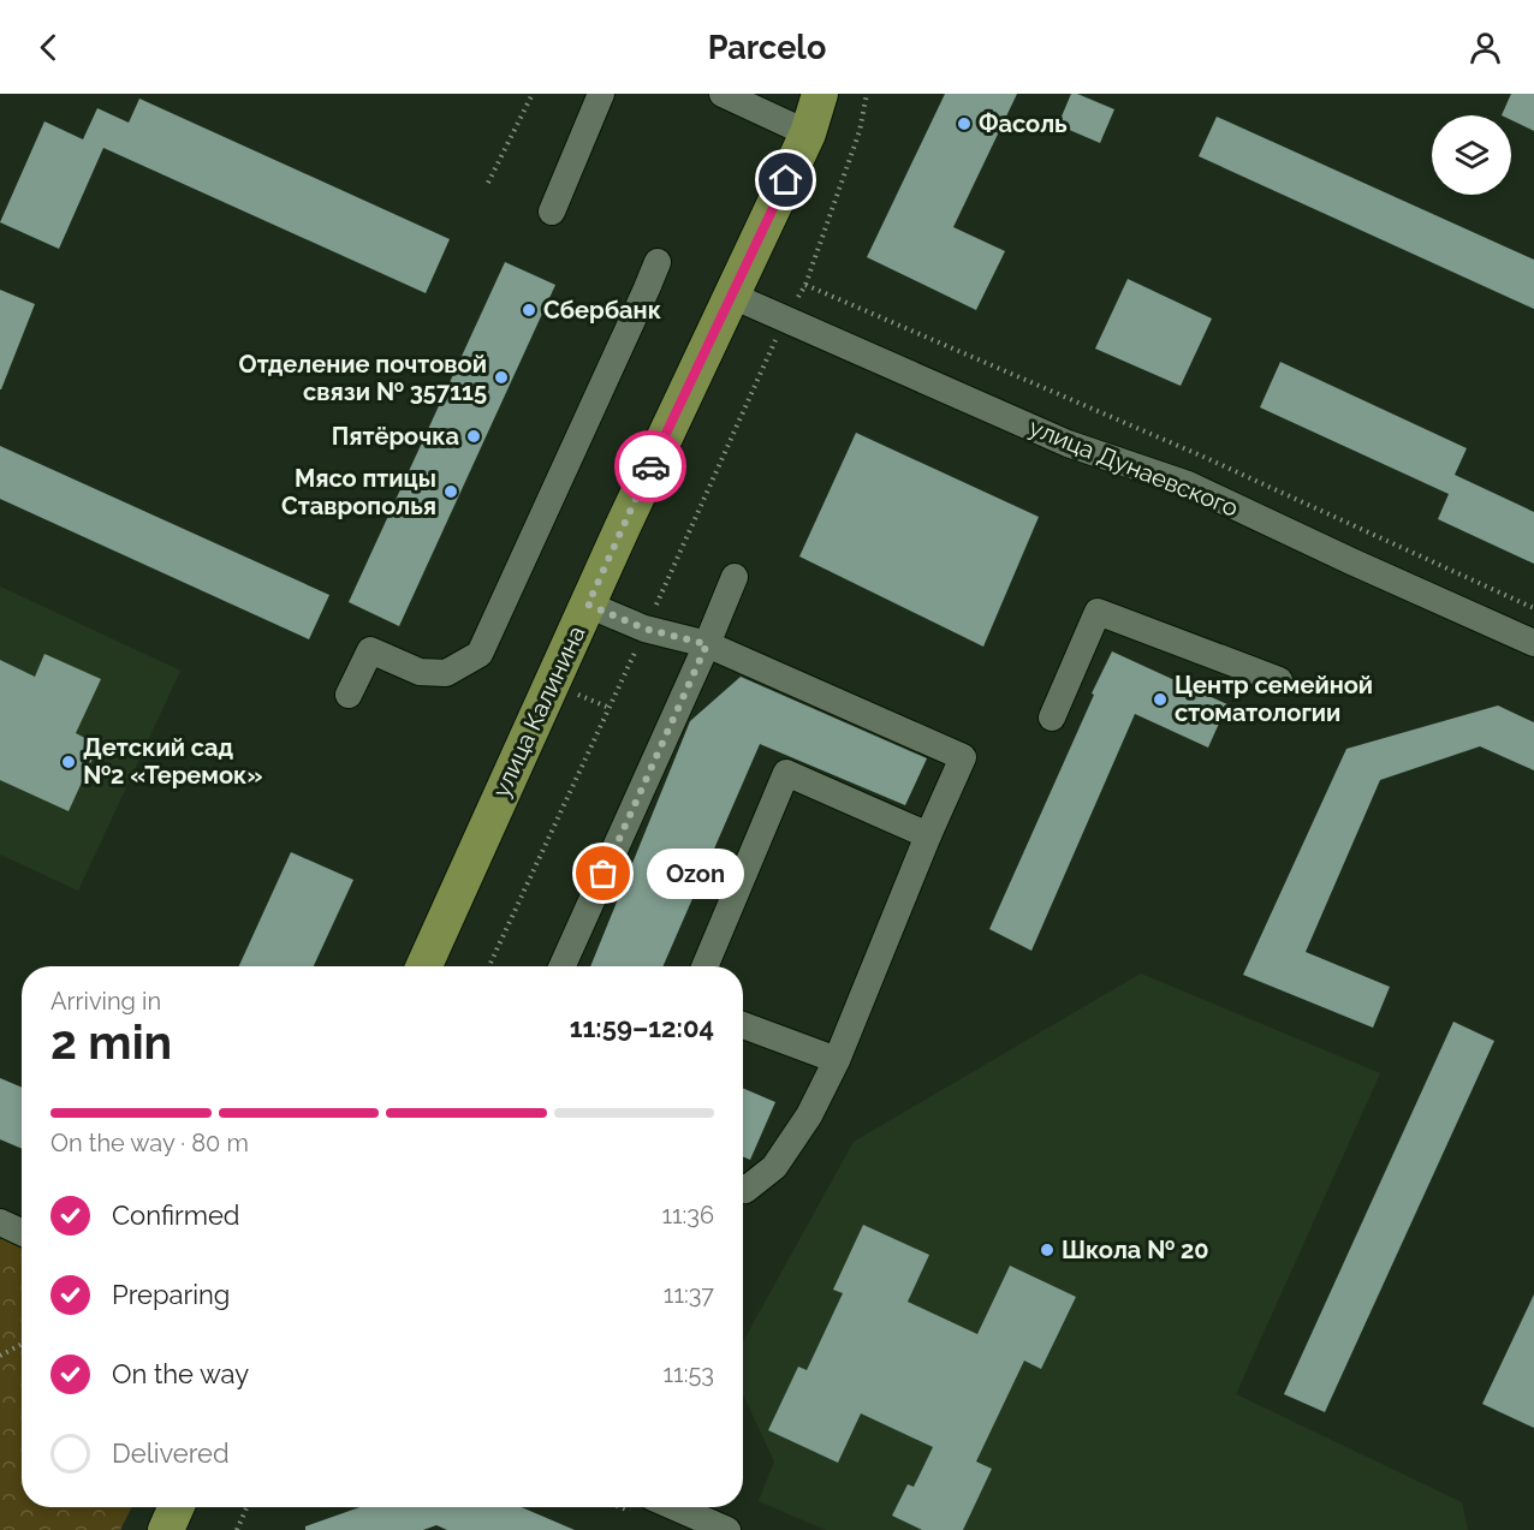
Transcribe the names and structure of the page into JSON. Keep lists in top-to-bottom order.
{
  "streets": {
    "main road": ["улица Калинина"],
    "street": ["улица Дунаевского"]
  },
  "crossings": [
    ["улица Дунаевского", "улица Калинина"]
  ],
  "places": [
    "Фасоль",
    "Сбербанк",
    "Отделение почтовой связи № 357115",
    "Пятёрочка",
    "Мясо птицы Ставрополья",
    "Центр cемейной cтоматологии",
    "Детский сад №2 «Теремок»",
    "Ozon",
    "Школа № 20"
  ],
  "page": {
    "header": "Parcelo",
    "bubble": "Ozon",
    "heading": ["2 min", "Arriving in", "11:59–12:04"],
    "bar": "On the way · 80 m",
    "list": [
      ["Confirmed", "11:36"],
      ["Preparing", "11:37"],
      ["On the way", "11:53"],
      "Delivered"
    ]
  }
}
